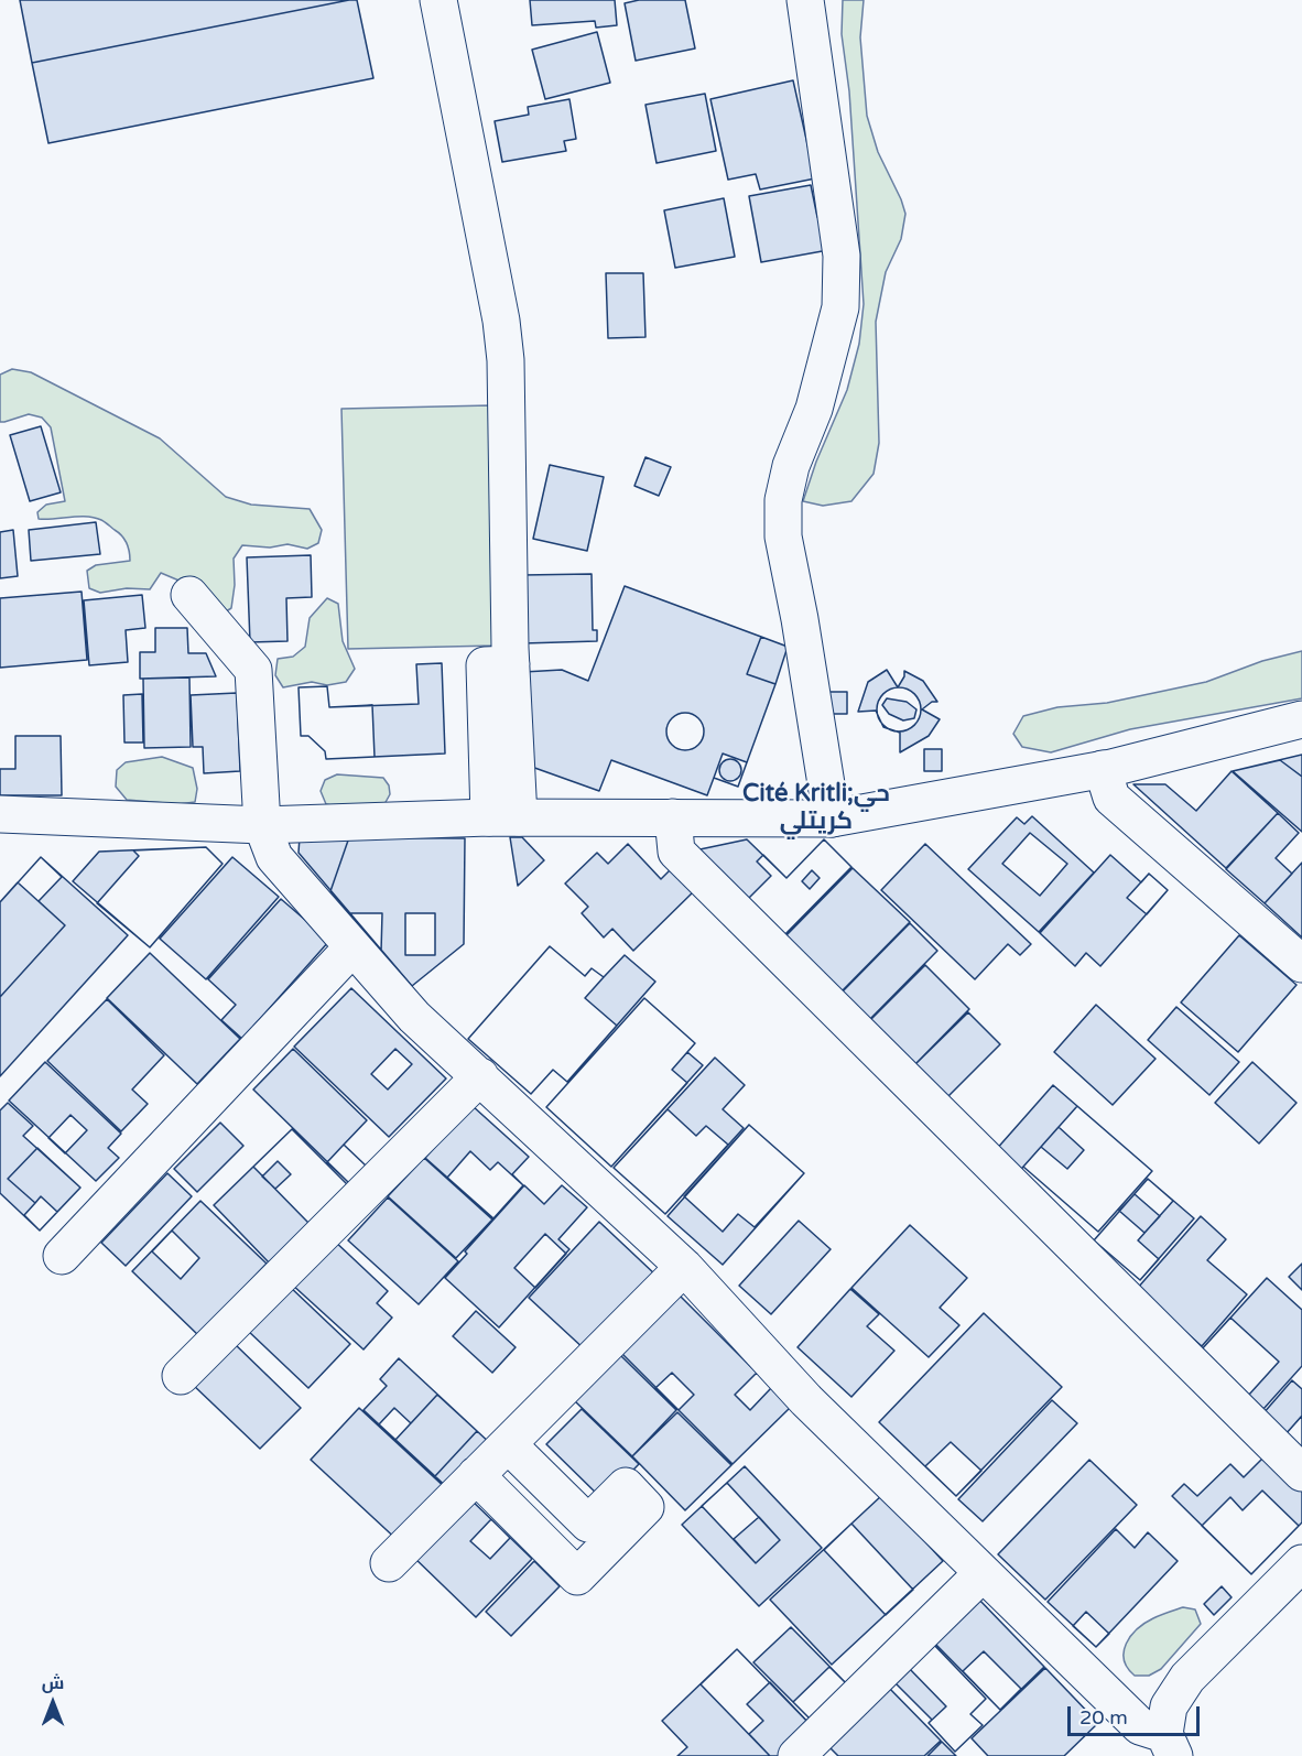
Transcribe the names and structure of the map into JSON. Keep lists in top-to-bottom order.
{
  "districts": ["Cité Kritli;حي كريتلي"],
  "scale_bar": "20 m",
  "north": "top"
}
